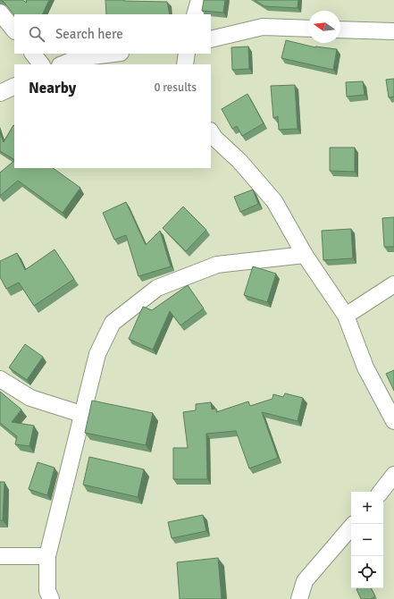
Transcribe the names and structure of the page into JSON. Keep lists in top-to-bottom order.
{
  "north": "left",
  "page": {
    "search": "Search here",
    "heading": ["Nearby", "0 results"],
    "map_buttons": ["+", "−"]
  }
}
